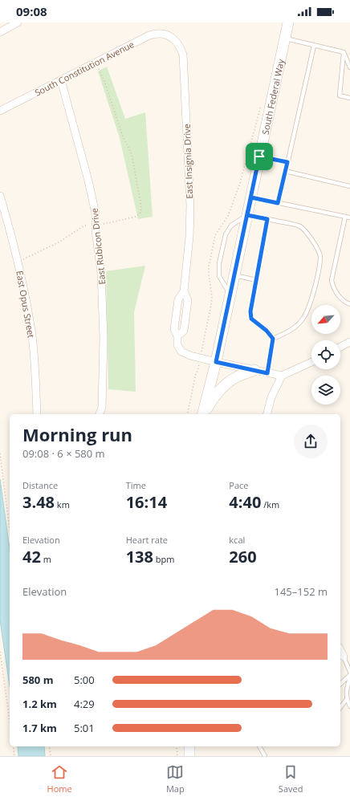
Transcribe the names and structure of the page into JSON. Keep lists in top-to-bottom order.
{
  "streets": {
    "main road": ["South Federal Way"],
    "street": [
      "South Constitution Avenue",
      "East Insignia Drive",
      "East Rubicon Drive",
      "East Opus Street"
    ]
  },
  "crossings": [
    ["South Constitution Avenue", "East Insignia Drive"],
    ["South Constitution Avenue", "East Rubicon Drive"],
    ["South Federal Way", "East Insignia Drive"]
  ],
  "north": "bottom left",
  "page": {
    "status": "09:08",
    "heading": ["Morning run", "09:08 · 6 × 580 m"],
    "stats": [
      ["Distance", "3.48 km"],
      ["Time", "16:14"],
      ["Pace", "4:40 /km"],
      ["Elevation", "42 m"],
      ["Heart rate", "138 bpm"],
      ["kcal", "260"]
    ],
    "chart": ["Elevation", "145–152 m"],
    "list": [
      {
        "name": "580 m",
        "note": "5:00"
      },
      {
        "name": "1.2 km",
        "note": "4:29"
      },
      {
        "name": "1.7 km",
        "note": "5:01"
      }
    ],
    "tabs": ["Home", "Map", "Saved"]
  }
}
